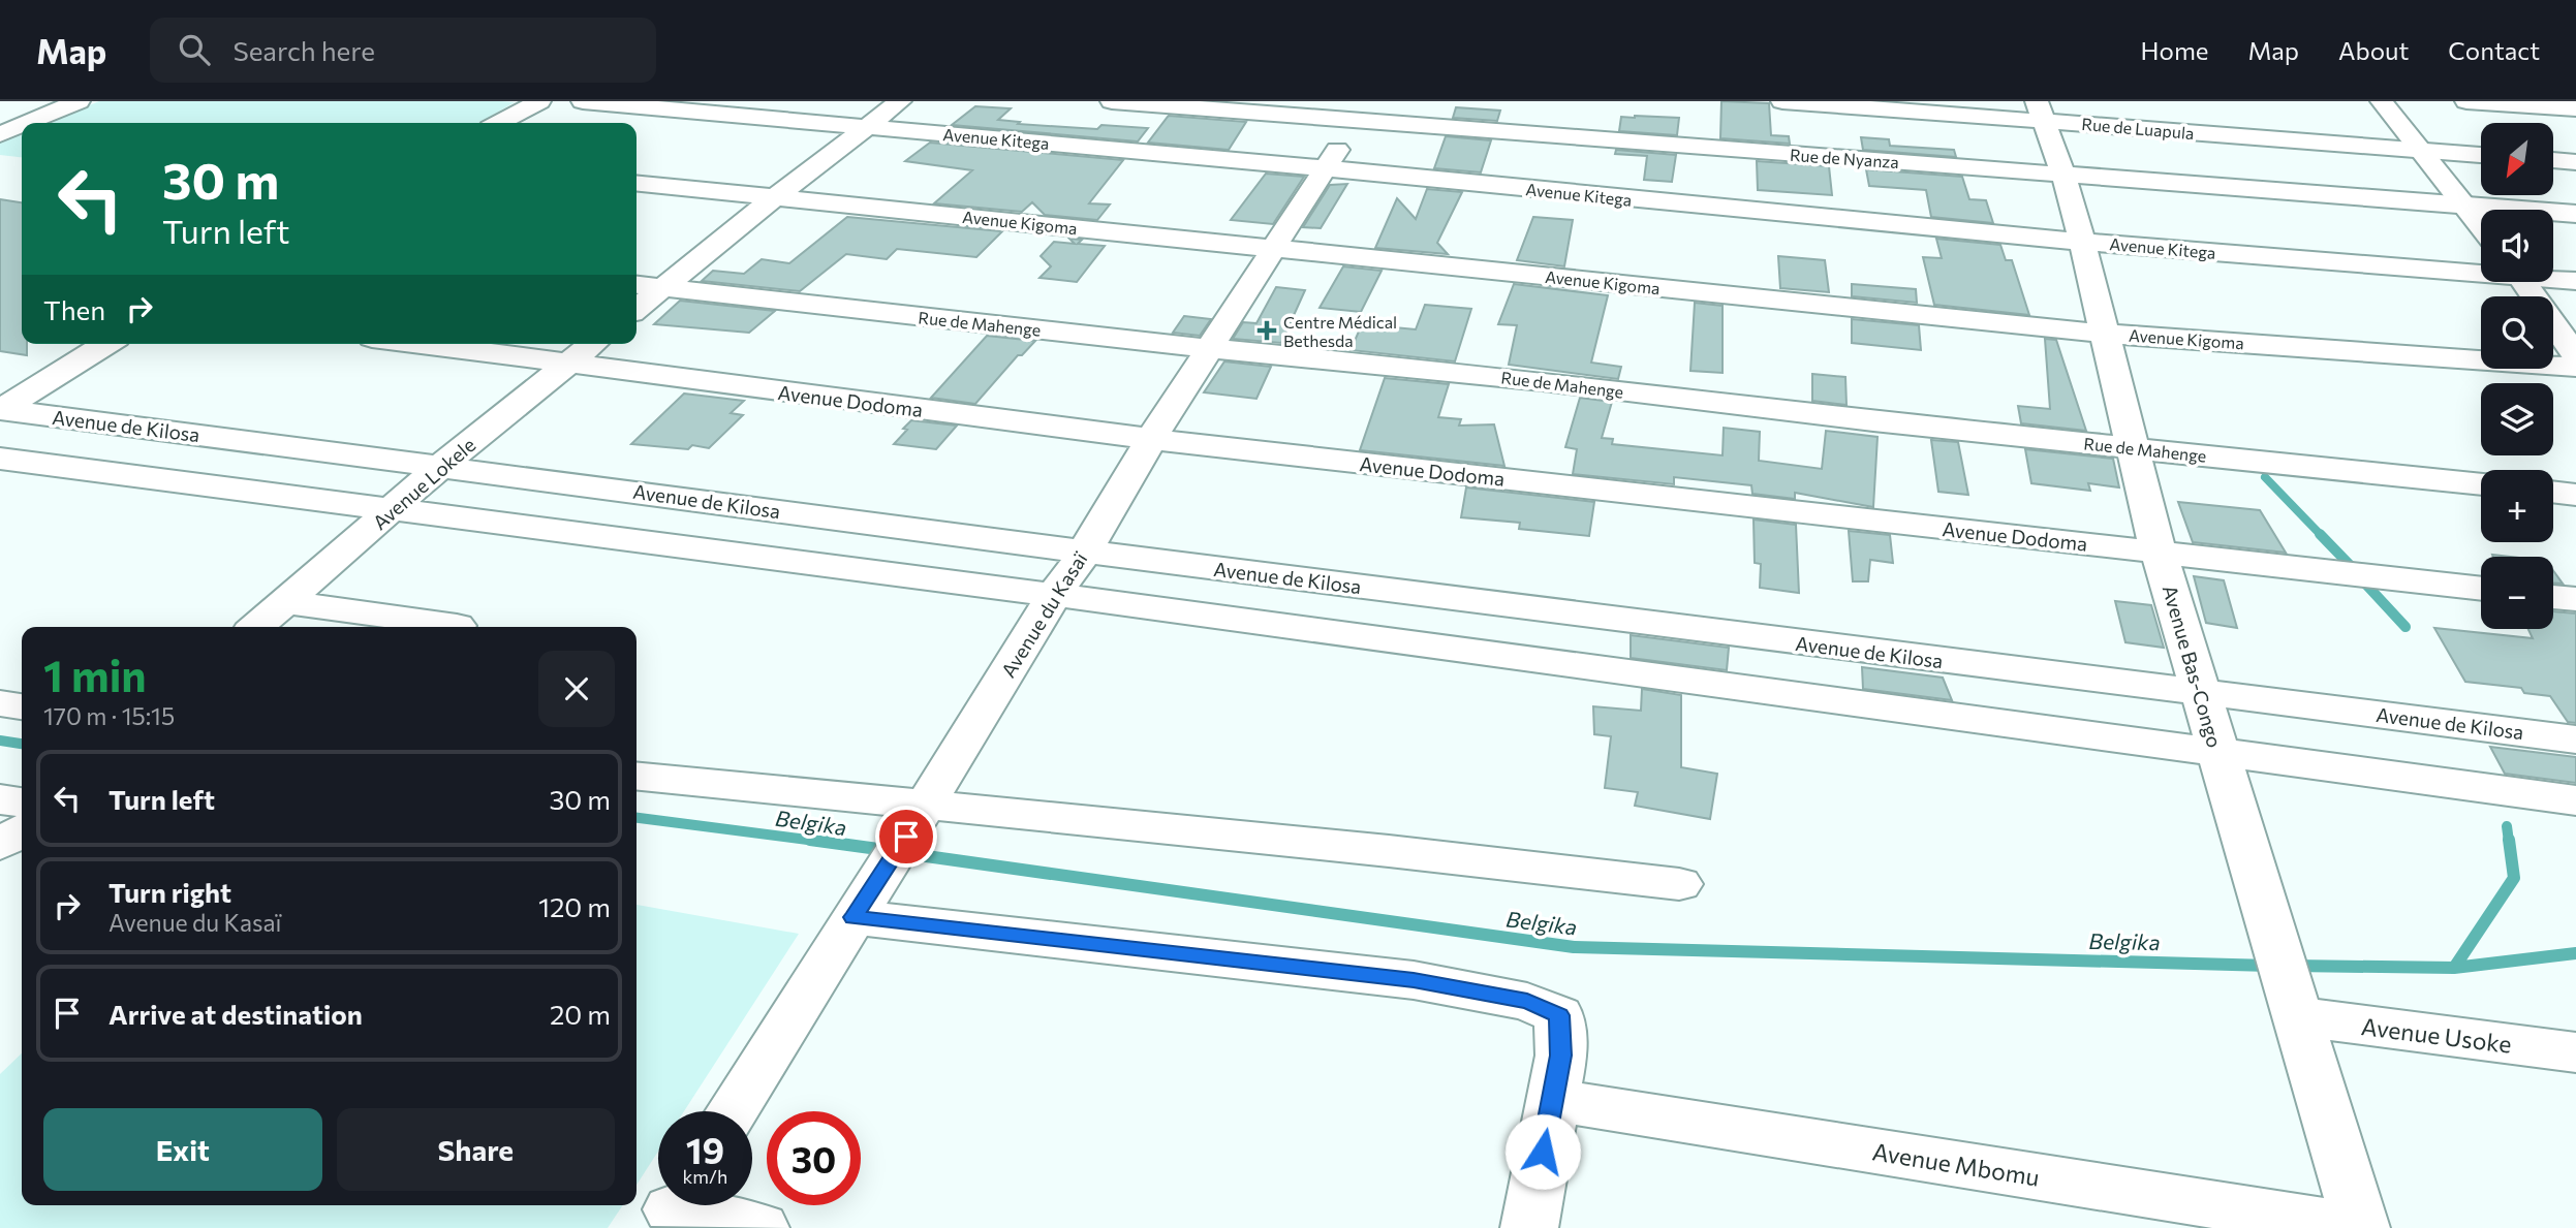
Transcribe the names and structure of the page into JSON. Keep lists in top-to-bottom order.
{
  "streets": {
    "street": [
      "Rue de Luapula",
      "Avenue Kitega",
      "Rue de Nyanza",
      "Avenue Kigoma",
      "Rue de Mahenge",
      "Avenue Dodoma",
      "Avenue de Kilosa",
      "Avenue Lokele",
      "Avenue du Kasaï",
      "Avenue Bas-Congo",
      "Avenue Usoke",
      "Avenue Mbomu"
    ]
  },
  "crossings": [
    ["Rue de Luapula", "Avenue Bas-Congo"],
    ["Avenue Kitega", "Avenue du Kasaï"],
    ["Avenue Kitega", "Avenue Bas-Congo"],
    ["Rue de Nyanza", "Avenue du Kasaï"],
    ["Rue de Nyanza", "Avenue Bas-Congo"],
    ["Avenue Kigoma", "Avenue du Kasaï"],
    ["Avenue Kigoma", "Avenue Bas-Congo"],
    ["Rue de Mahenge", "Avenue du Kasaï"],
    ["Rue de Mahenge", "Avenue Bas-Congo"],
    ["Avenue Dodoma", "Avenue Lokele"],
    ["Avenue Dodoma", "Avenue du Kasaï"],
    ["Avenue Dodoma", "Avenue Bas-Congo"],
    ["Avenue de Kilosa", "Avenue Lokele"],
    ["Avenue de Kilosa", "Avenue du Kasaï"],
    ["Avenue de Kilosa", "Avenue Bas-Congo"],
    ["Avenue Bas-Congo", "Avenue Usoke"],
    ["Avenue Bas-Congo", "Avenue Mbomu"]
  ],
  "water": ["Belgika"],
  "places": {
    "health": ["Centre Médical Bethesda"]
  },
  "north": "bottom left",
  "page": {
    "header": "Map",
    "search": "Search here",
    "nav": [
      "Home",
      "Map",
      "About",
      "Contact"
    ],
    "map_buttons": ["+", "−"],
    "turn": ["30 m", "Turn left"],
    "then": "Then",
    "heading": ["1 min", "170 m · 15:15"],
    "list": [
      {
        "name": "Turn left",
        "value": "30 m"
      },
      {
        "name": "Turn right",
        "note": "Avenue du Kasaï",
        "value": "120 m"
      },
      {
        "name": "Arrive at destination",
        "value": "20 m"
      }
    ],
    "buttons": ["Exit", "Share"],
    "speed": "19 km/h",
    "limit": "30"
  }
}
